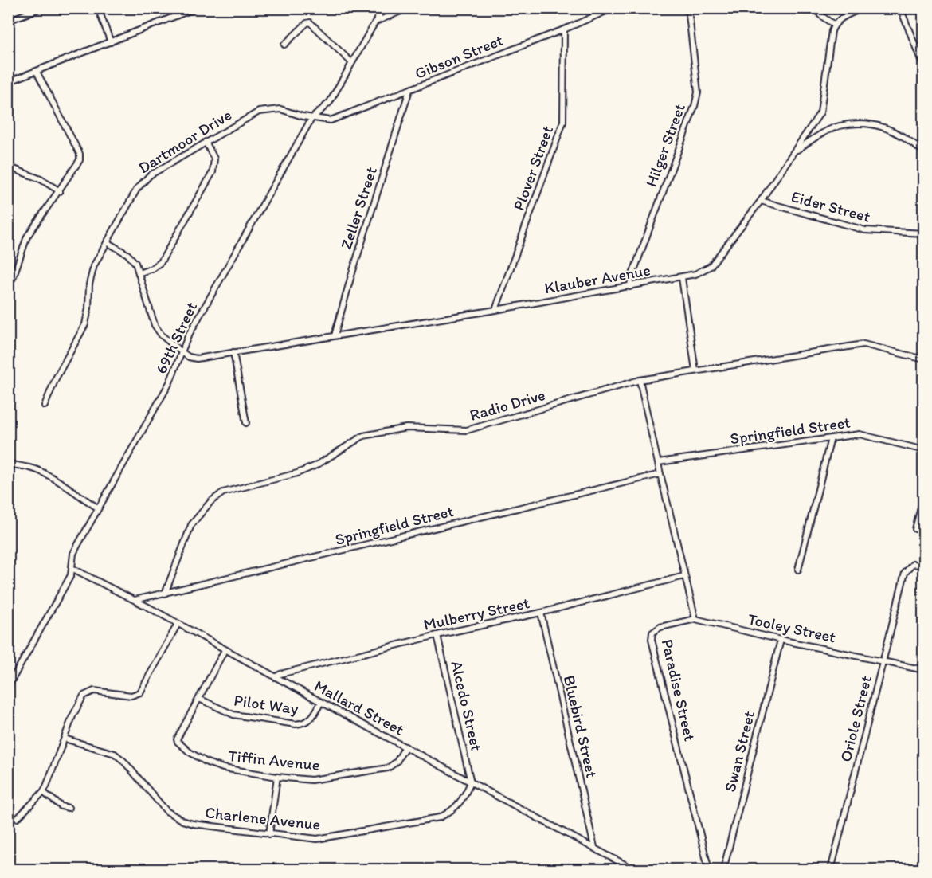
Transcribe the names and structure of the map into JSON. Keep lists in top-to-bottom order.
{
  "streets": {
    "street": [
      "Gibson Street",
      "Dartmoor Drive",
      "Hilger Street",
      "Plover Street",
      "Eider Street",
      "Zeller Street",
      "Klauber Avenue",
      "69th Street",
      "Radio Drive",
      "Springfield Street",
      "Mulberry Street",
      "Tooley Street",
      "Paradise Street",
      "Pilot Way",
      "Alcedo Street",
      "Mallard Street",
      "Oriole Street",
      "Bluebird Street",
      "Swan Street",
      "Tiffin Avenue",
      "Charlene Avenue"
    ]
  },
  "crossings": [
    ["Gibson Street", "Dartmoor Drive"],
    ["Gibson Street", "Plover Street"],
    ["Gibson Street", "Zeller Street"],
    ["Gibson Street", "69th Street"],
    ["Dartmoor Drive", "69th Street"],
    ["Hilger Street", "Klauber Avenue"],
    ["Plover Street", "Klauber Avenue"],
    ["Eider Street", "Klauber Avenue"],
    ["Zeller Street", "Klauber Avenue"],
    ["Klauber Avenue", "69th Street"],
    ["69th Street", "Mallard Street"],
    ["Radio Drive", "Springfield Street"],
    ["Springfield Street", "Mallard Street"],
    ["Mulberry Street", "Alcedo Street"],
    ["Mulberry Street", "Mallard Street"],
    ["Mulberry Street", "Bluebird Street"],
    ["Tooley Street", "Paradise Street"],
    ["Tooley Street", "Oriole Street"],
    ["Tooley Street", "Swan Street"],
    ["Pilot Way", "Mallard Street"],
    ["Pilot Way", "Tiffin Avenue"],
    ["Alcedo Street", "Mallard Street"],
    ["Alcedo Street", "Charlene Avenue"],
    ["Mallard Street", "Bluebird Street"],
    ["Mallard Street", "Tiffin Avenue"],
    ["Mallard Street", "Charlene Avenue"]
  ]
}
